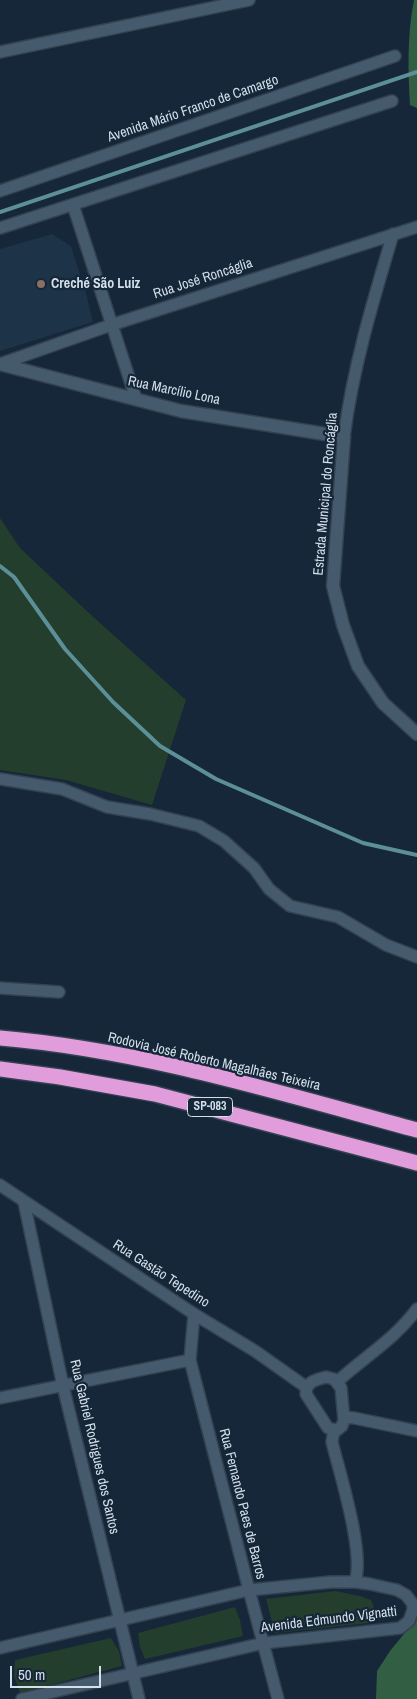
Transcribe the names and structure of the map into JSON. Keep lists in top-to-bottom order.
{
  "streets": {
    "highway": ["Rodovia José Roberto Magalhães Teixeira", "SP-083"],
    "street": [
      "Avenida Mário Franco de Camargo",
      "Rua José Roncáglia",
      "Rua Marcílio Lona",
      "Estrada Municipal do Roncáglia",
      "Rua Gastão Tepedino",
      "Rua Gabriel Rodrigues dos Santos",
      "Rua Fernando Paes de Barros",
      "Avenida Edmundo Vignatti"
    ]
  },
  "crossings": [
    ["Rua José Roncáglia", "Rua Marcílio Lona"],
    ["Rua José Roncáglia", "Estrada Municipal do Roncáglia"],
    ["Rua Marcílio Lona", "Estrada Municipal do Roncáglia"],
    ["Rua Gastão Tepedino", "Rua Gabriel Rodrigues dos Santos"],
    ["Rua Gastão Tepedino", "Rua Fernando Paes de Barros"],
    ["Rua Gabriel Rodrigues dos Santos", "Avenida Edmundo Vignatti"],
    ["Rua Fernando Paes de Barros", "Avenida Edmundo Vignatti"]
  ],
  "places": ["Creché São Luiz"],
  "scale_bar": "50 m"
}
